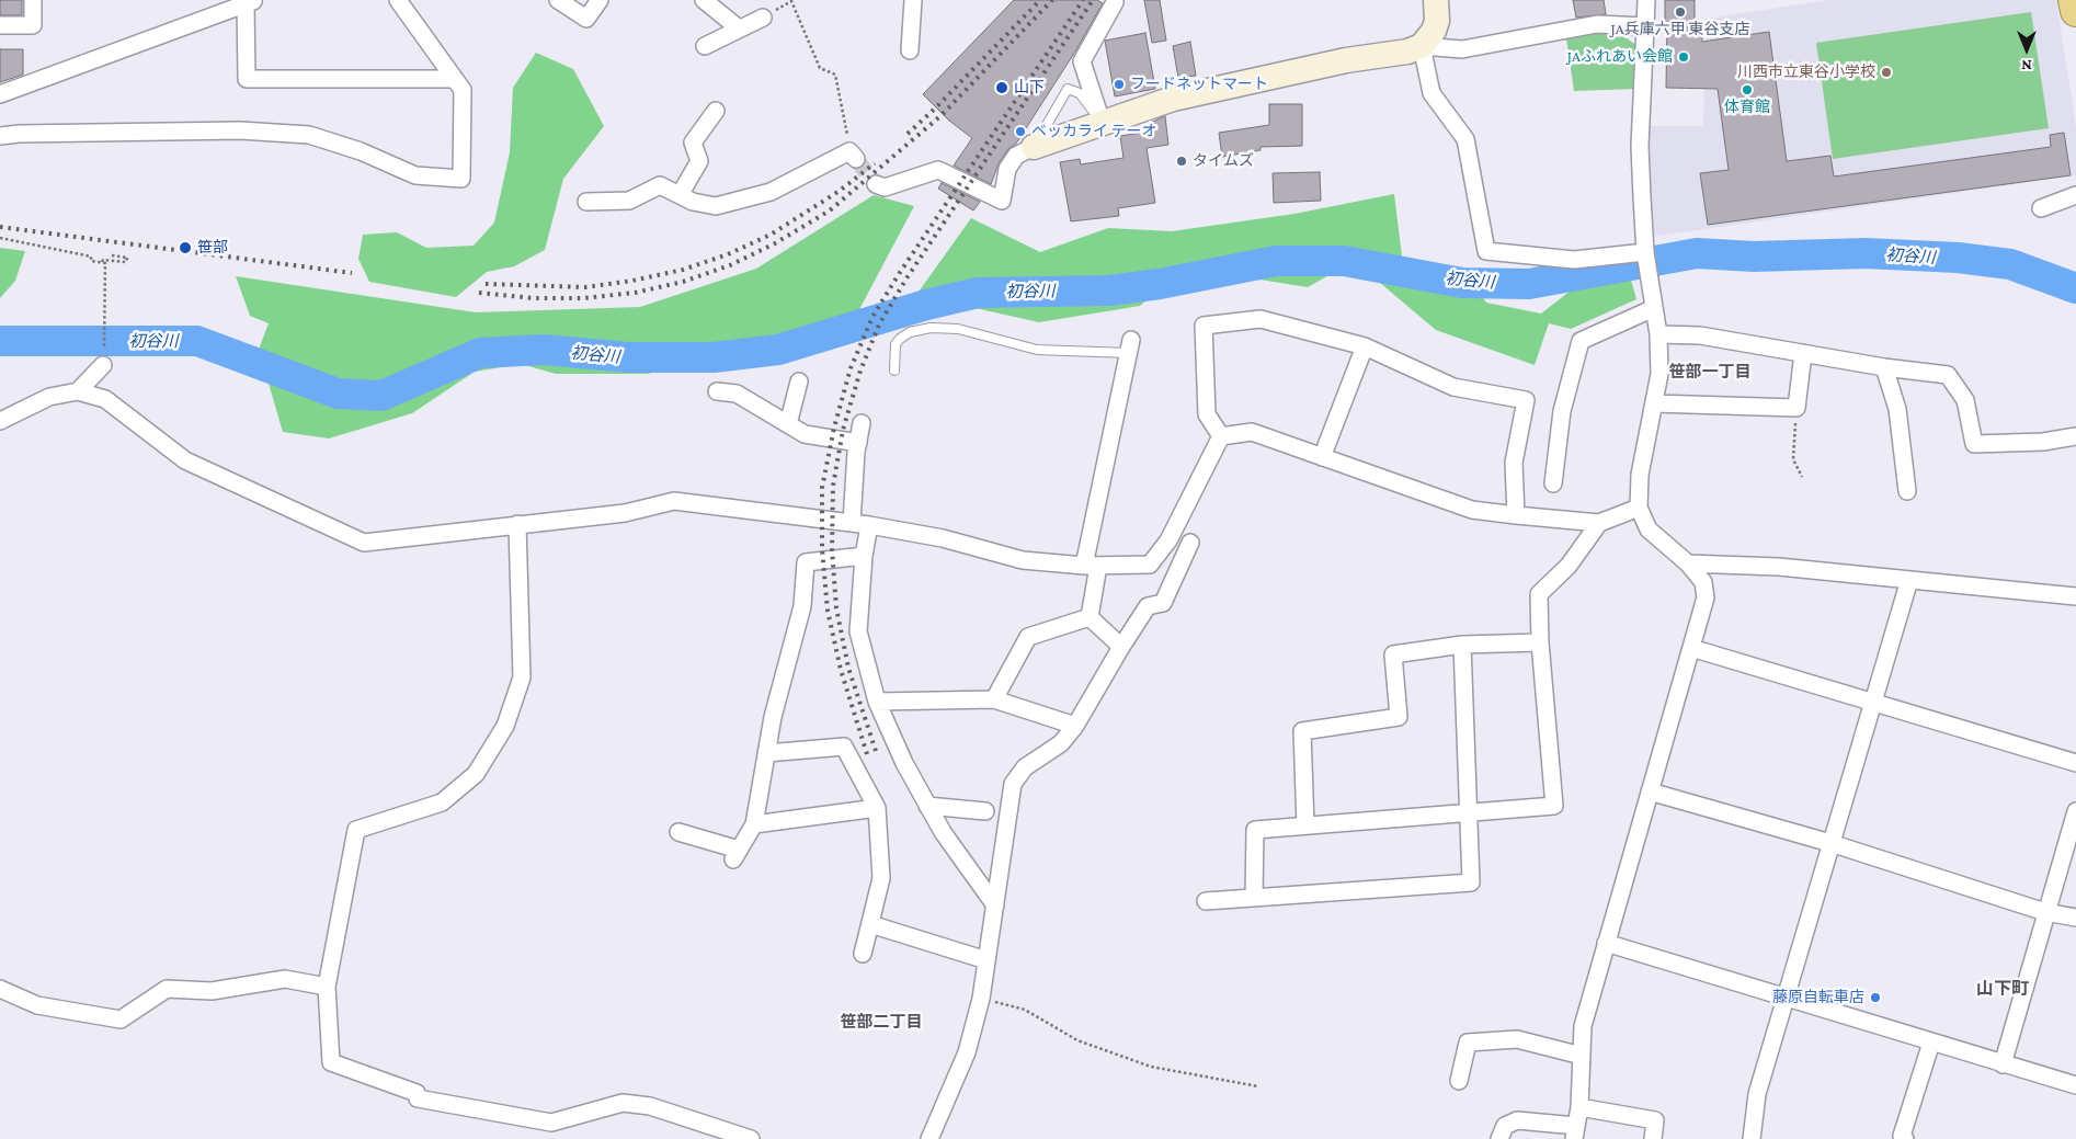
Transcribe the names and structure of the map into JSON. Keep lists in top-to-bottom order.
{
  "districts": ["笹部一丁目", "山下町", "笹部二丁目"],
  "water": ["初谷川"],
  "places": [
    "JA兵庫六甲 東谷支店",
    "JAふれあい会館",
    "川西市立東谷小学校",
    "フードネットマート",
    "山下",
    "体育館",
    "ベッカライ テーオ",
    "タイムズ",
    "笹部",
    "藤原自転車店"
  ],
  "north": "bottom"
}
